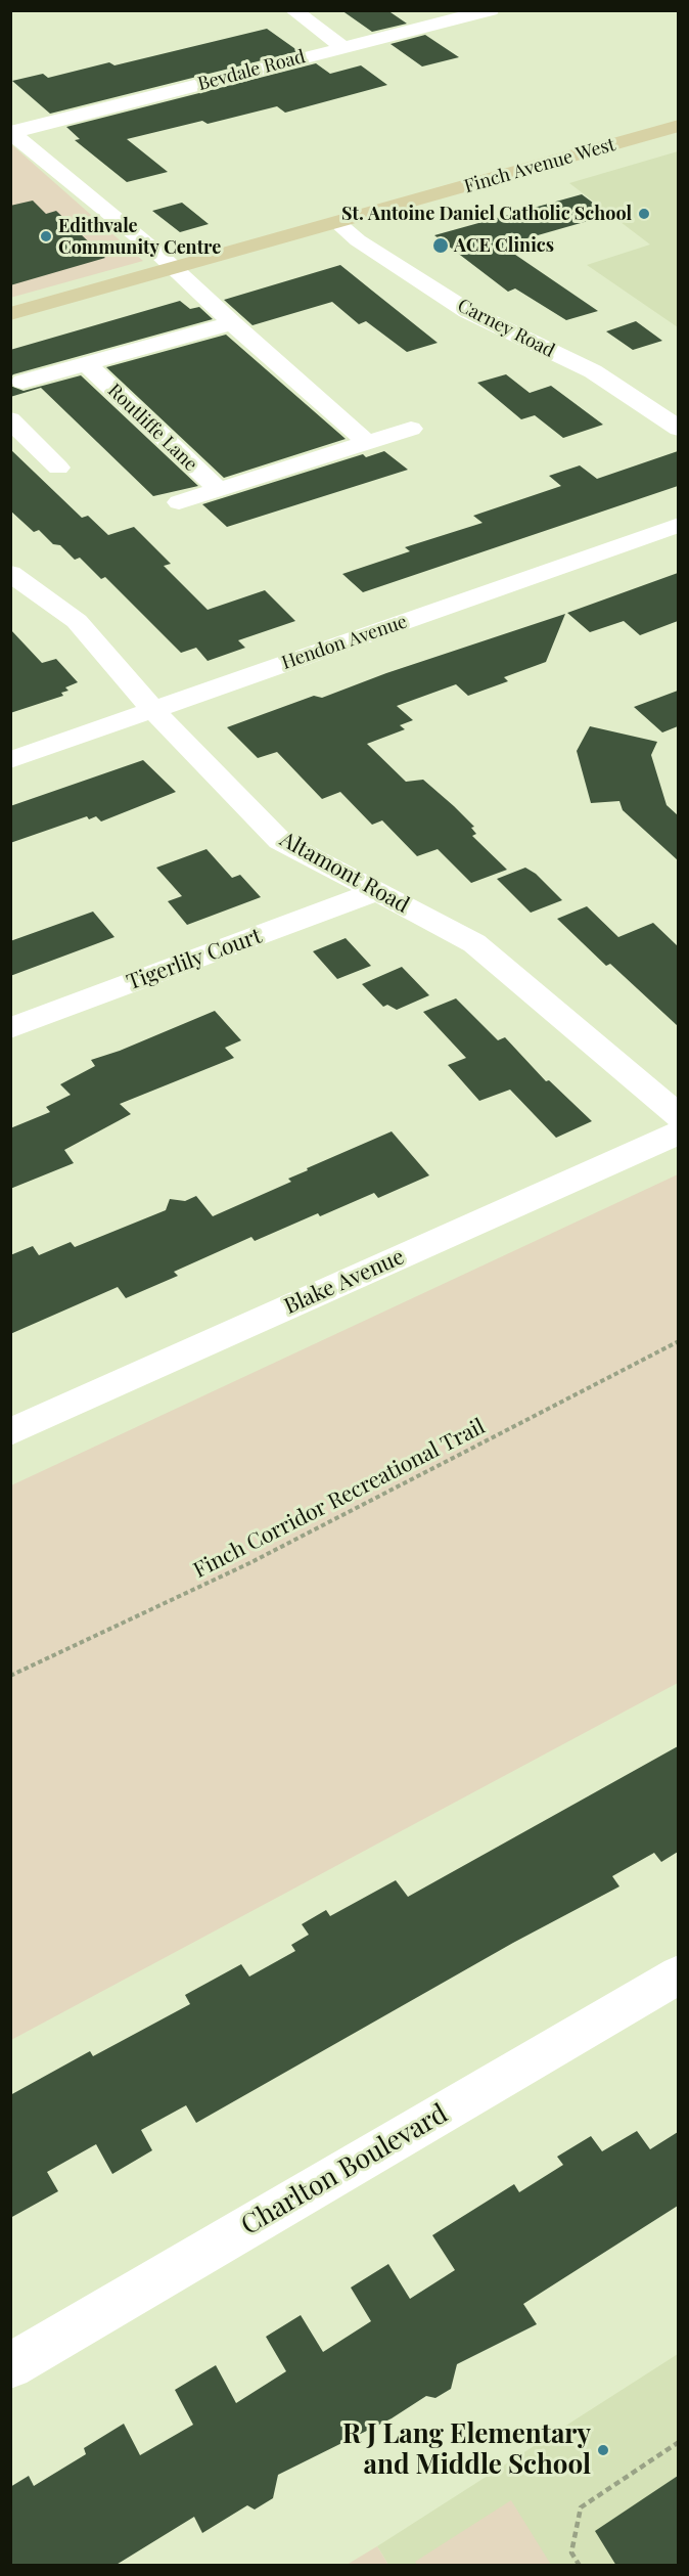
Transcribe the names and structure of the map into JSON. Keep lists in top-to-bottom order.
{
  "streets": {
    "main road": ["Finch Avenue West"],
    "street": [
      "Bevdale Road",
      "Carney Road",
      "Routliffe Lane",
      "Hendon Avenue",
      "Altamont Road",
      "Tigerlily Court",
      "Blake Avenue",
      "Charlton Boulevard"
    ],
    "path": ["Finch Corridor Recreational Trail"]
  },
  "crossings": [
    ["Finch Avenue West", "Carney Road"],
    ["Hendon Avenue", "Altamont Road"],
    ["Altamont Road", "Tigerlily Court"]
  ],
  "places": [
    "St. Antoine Daniel Catholic School",
    "Edithvale Community Centre",
    "ACE Clinics",
    "R J Lang Elementary and Middle School"
  ]
}
